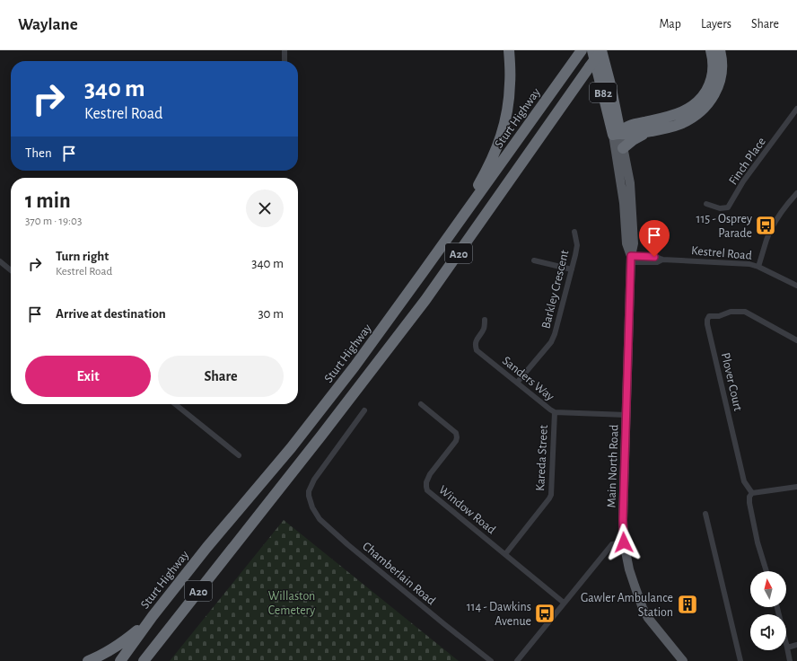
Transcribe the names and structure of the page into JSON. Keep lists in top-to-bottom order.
{
  "streets": {
    "highway": ["B82", "Sturt Highway", "A20"],
    "main road": ["Main North Road"],
    "street": [
      "Finch Place",
      "Kestrel Road",
      "Barkley Crescent",
      "Sanders Way",
      "Plover Court",
      "Kareda Street",
      "Window Road",
      "Chamberlain Road"
    ]
  },
  "crossings": [
    ["B82", "A20"],
    ["B82", "Main North Road"],
    ["Kestrel Road", "Main North Road"],
    ["Barkley Crescent", "Sanders Way"],
    ["Sanders Way", "Kareda Street"],
    ["Sanders Way", "Main North Road"],
    ["Kareda Street", "Window Road"]
  ],
  "parks": ["Willaston Cemetery"],
  "places": {
    "bus stop": ["115 - Osprey Parade", "114 - Dawkins Avenue"],
    "building": ["Gawler Ambulance Station"]
  },
  "north": "top",
  "page": {
    "header": "Waylane",
    "nav": ["Map", "Layers", "Share"],
    "turn": ["340 m", "Kestrel Road"],
    "then": "Then",
    "heading": ["1 min", "370 m · 19:03"],
    "list": [
      {
        "name": "Turn right",
        "note": "Kestrel Road",
        "value": "340 m"
      },
      {
        "name": "Arrive at destination",
        "value": "30 m"
      }
    ],
    "buttons": ["Exit", "Share"]
  }
}
